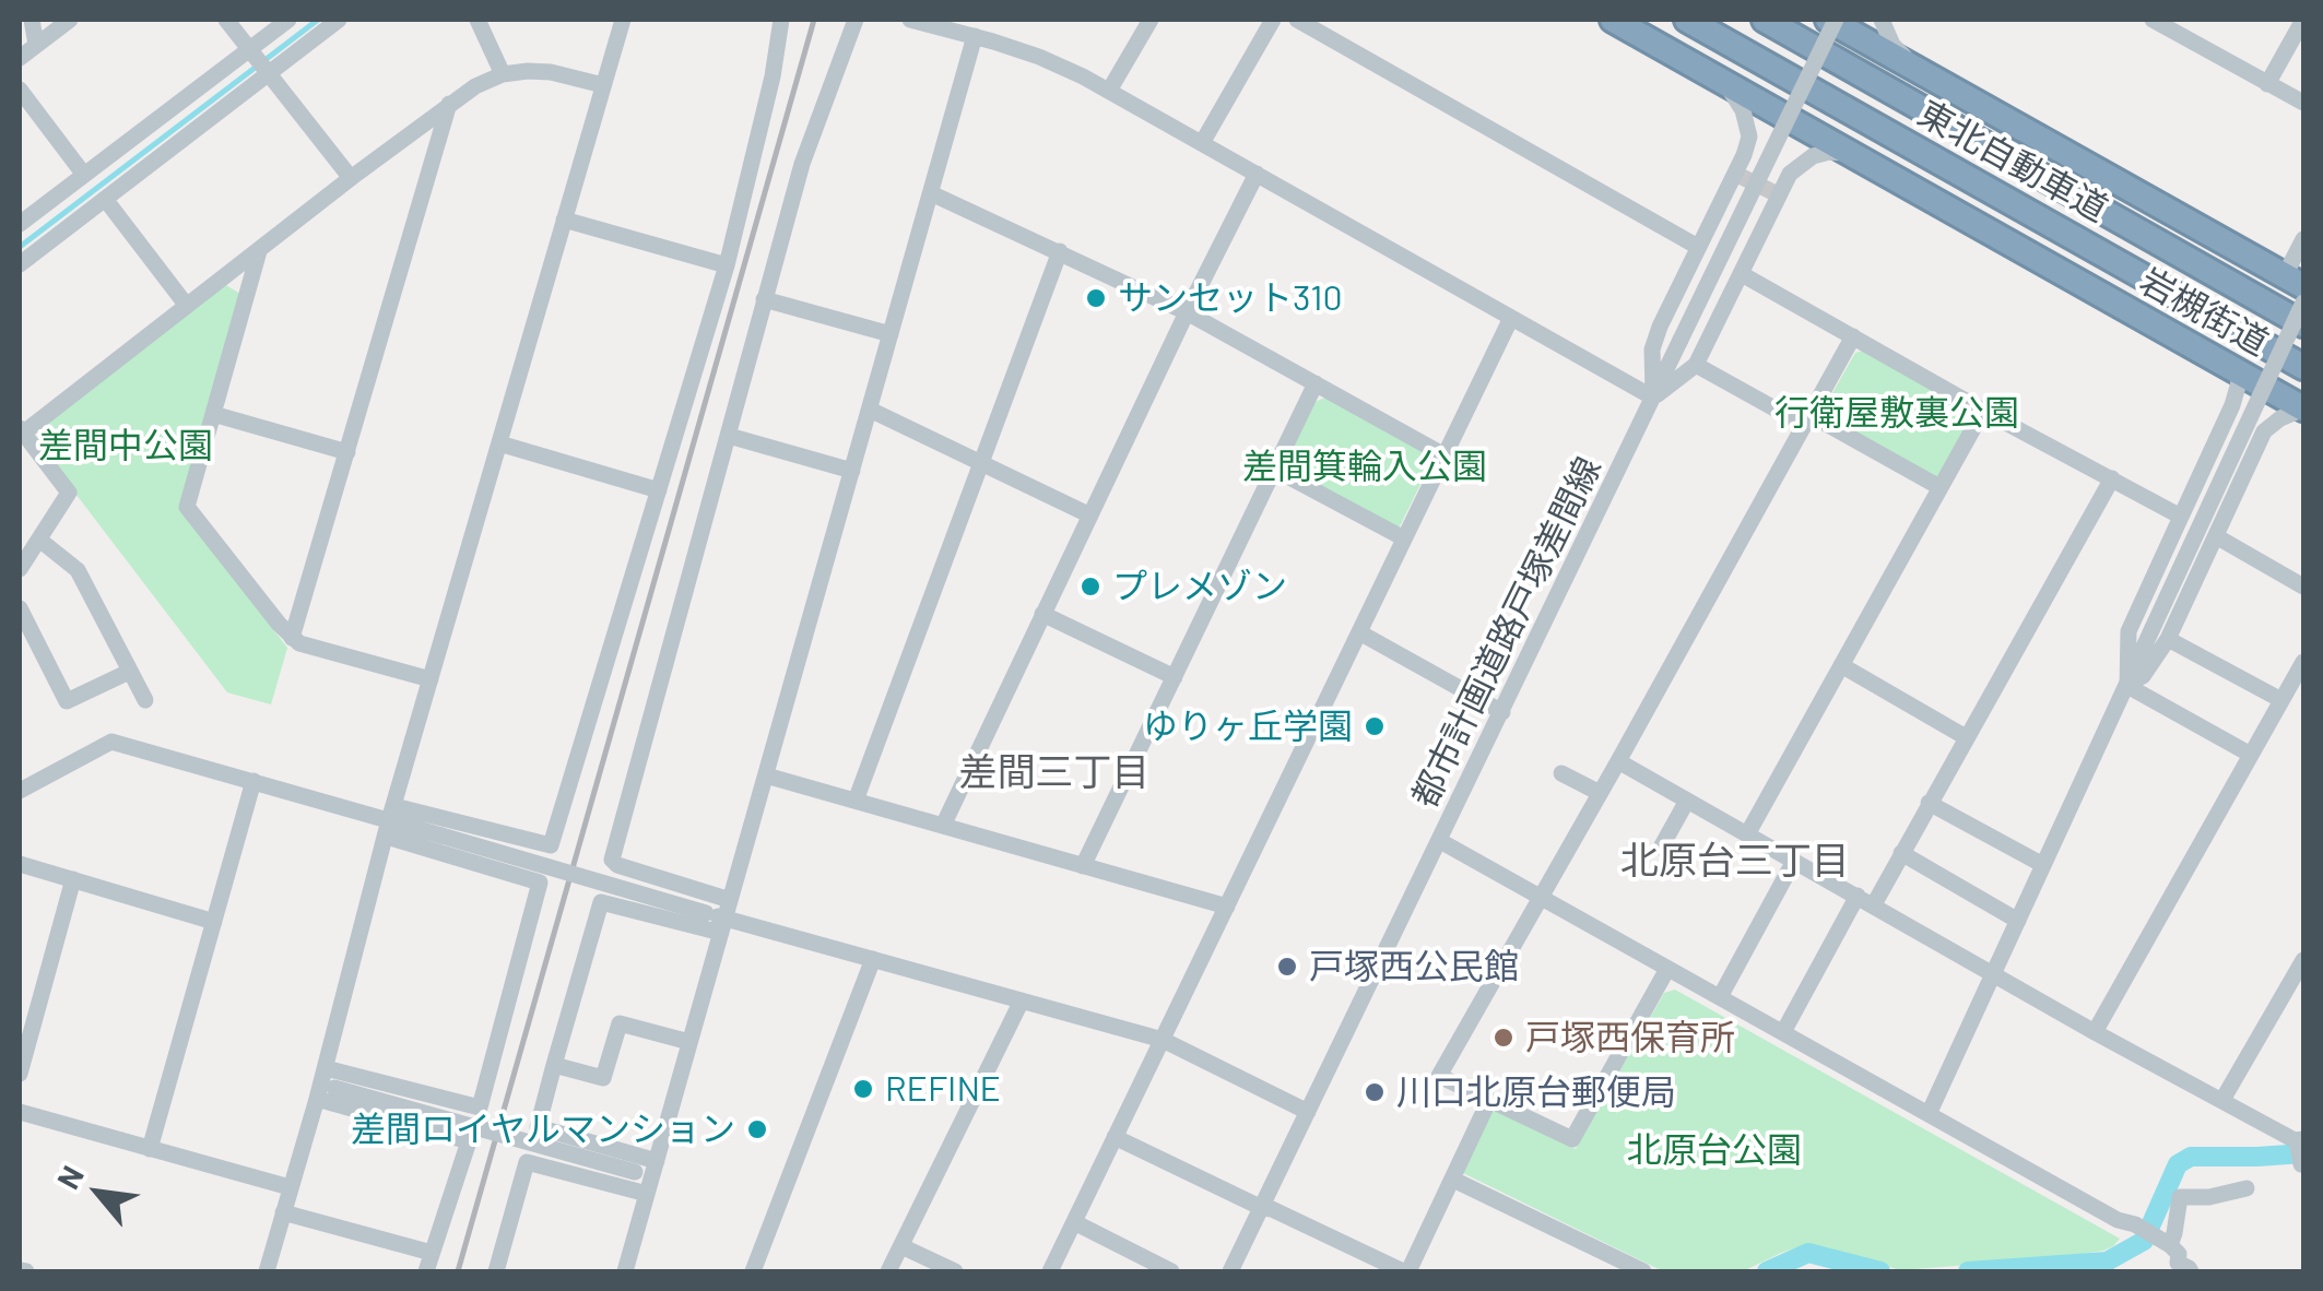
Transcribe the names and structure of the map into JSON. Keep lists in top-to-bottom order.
{
  "streets": {
    "highway": ["東北自動車道", "岩槻街道"],
    "street": ["都市計画道路戸塚差間線"]
  },
  "crossings": [
    ["岩槻街道", "都市計画道路戸塚差間線"]
  ],
  "districts": ["差間三丁目", "北原台三丁目"],
  "parks": [
    "行衛屋敷裏公園",
    "差間中公園",
    "差間箕輪入公園",
    "北原台公園"
  ],
  "places": [
    "サンセット310",
    "プレメゾン",
    "ゆりヶ丘学園",
    "戸塚西公民館",
    "戸塚西保育所",
    "REFINE",
    "川口北原台郵便局",
    "差間ロイヤルマンション"
  ],
  "north": "top left"
}
